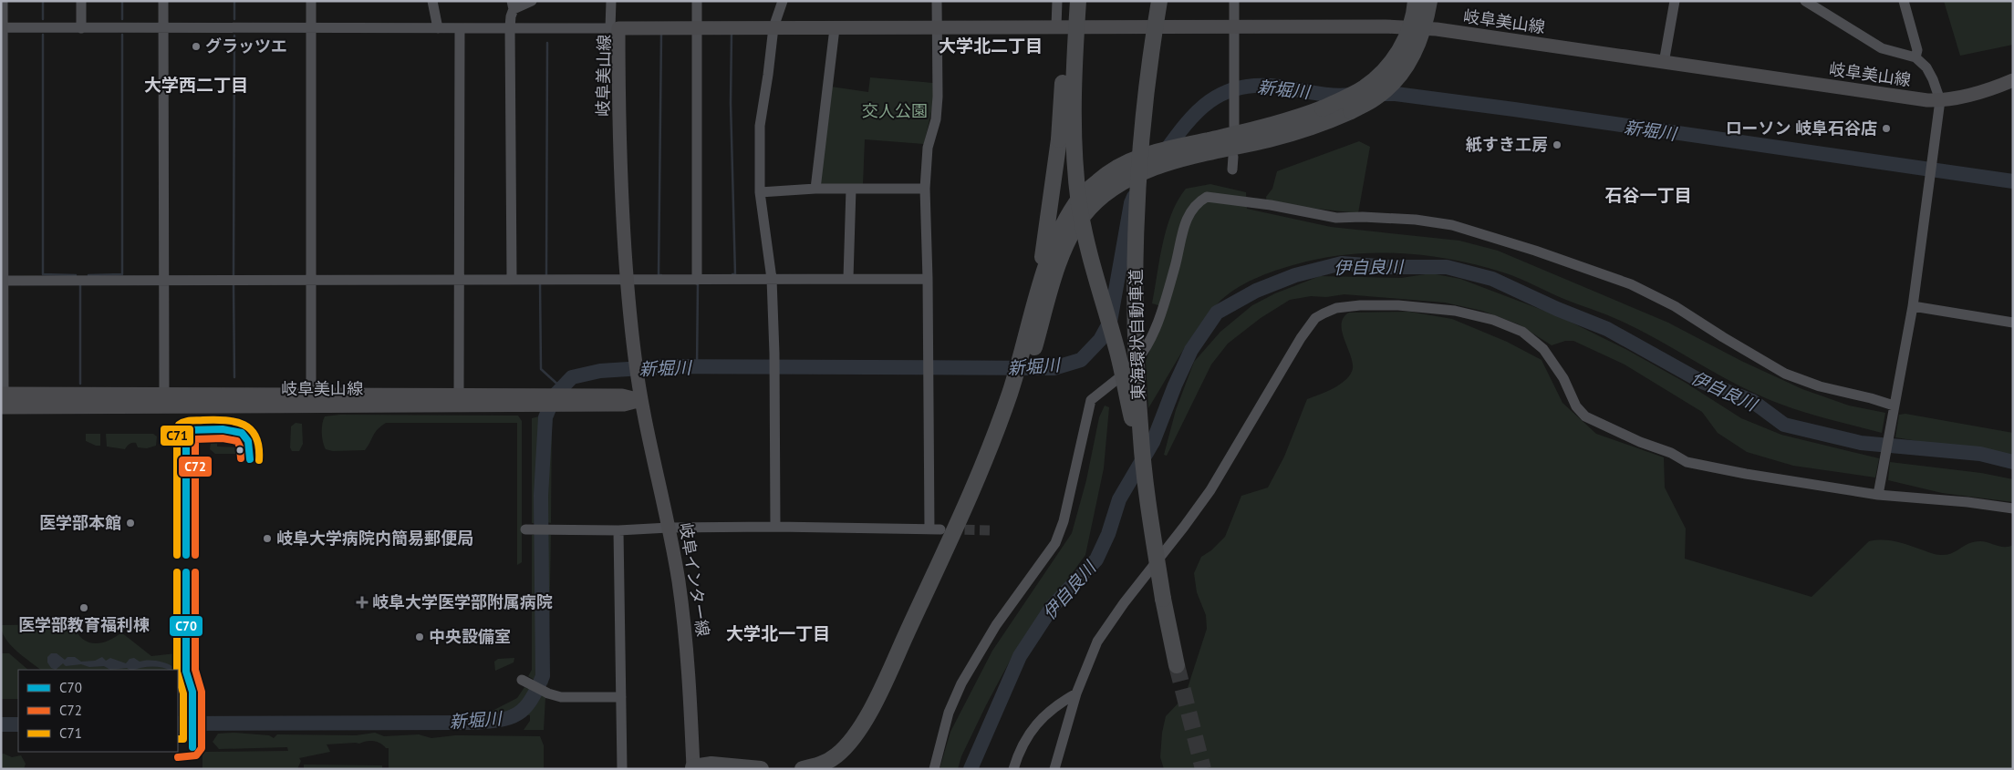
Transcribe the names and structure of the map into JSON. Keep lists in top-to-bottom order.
{
  "streets": {
    "highway": ["東海環状自動車道"],
    "main road": ["岐阜美山線", "岐阜インター線"]
  },
  "crossings": [
    ["岐阜美山線", "岐阜インター線"]
  ],
  "districts": [
    "大学北二丁目",
    "大学西二丁目",
    "石谷一丁目",
    "大学北一丁目"
  ],
  "water": ["新堀川", "伊自良川"],
  "parks": ["交人公園"],
  "places": {
    "other": [
      "グラッツエ",
      "ローソン 岐阜石谷店",
      "紙すき工房",
      "医学部本館",
      "岐阜大学病院内簡易郵便局",
      "医学部教育福利棟",
      "中央設備室"
    ],
    "health": ["岐阜大学医学部附属病院"]
  },
  "lines": ["transit line C71", "transit line C70", "transit line C72"],
  "legend": ["C70", "C72", "C71"]
}
